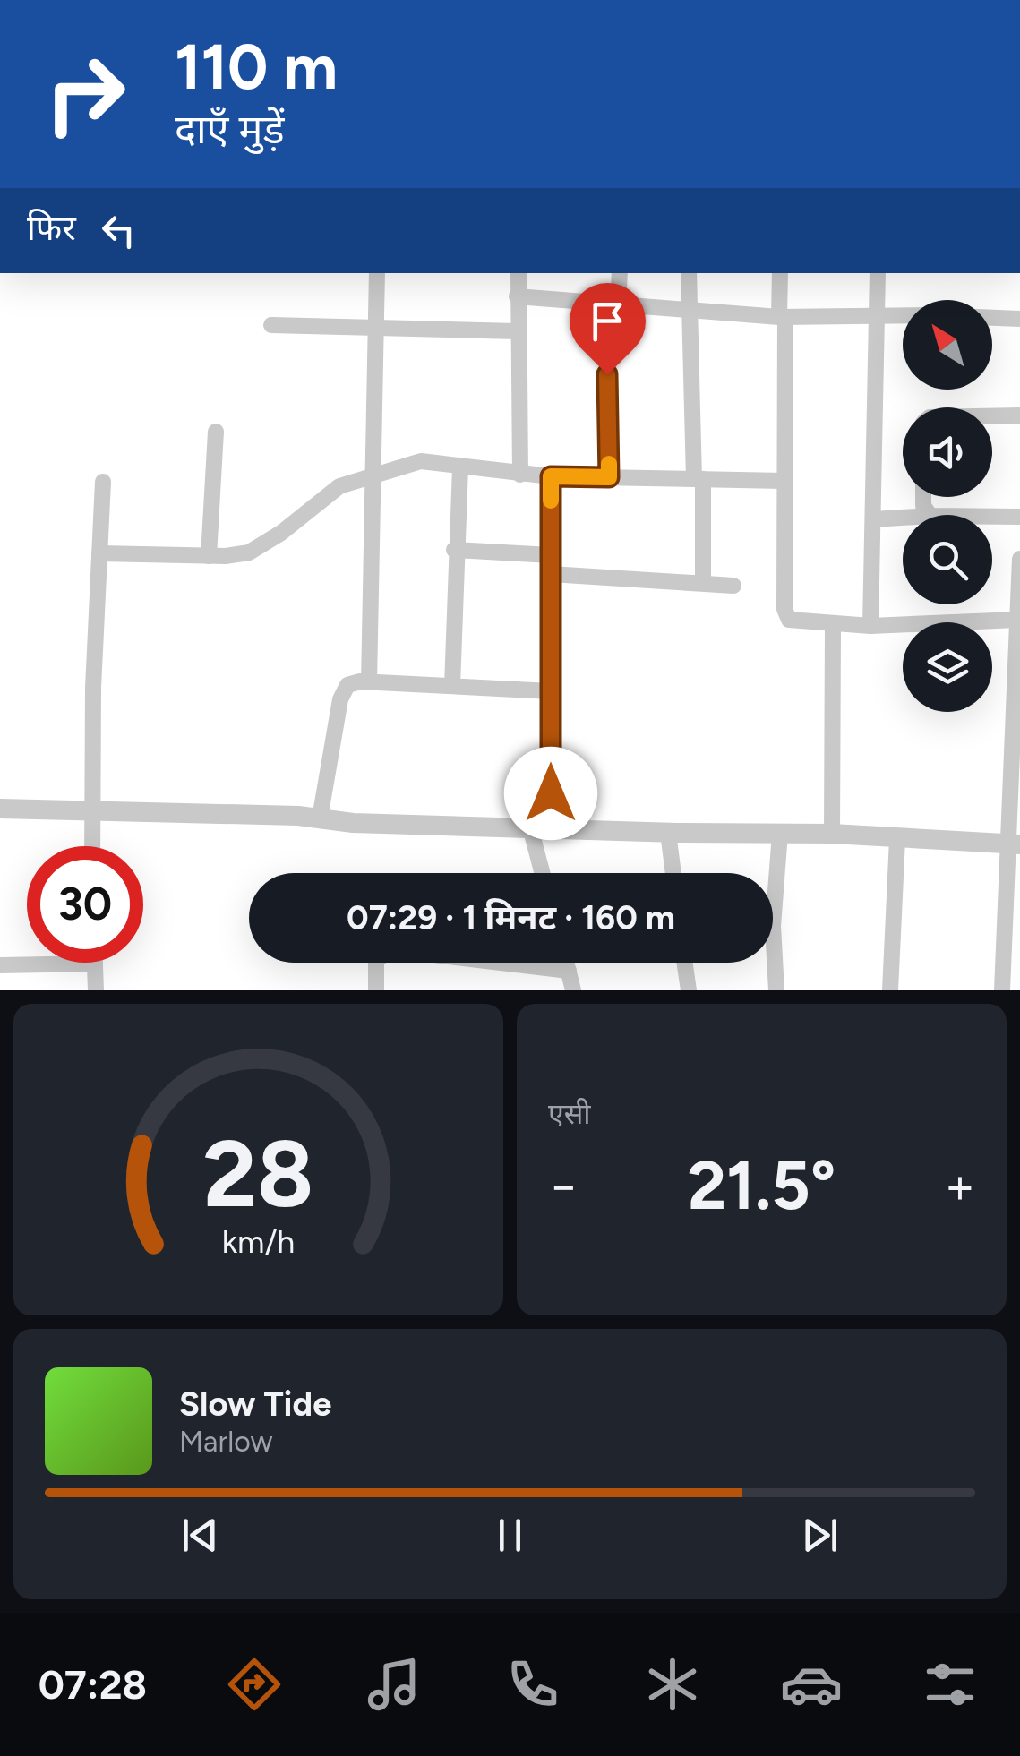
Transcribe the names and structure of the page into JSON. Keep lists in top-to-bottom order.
{
  "north": "top left",
  "page": {
    "turn": ["110 m", "दाएँ मुड़ें"],
    "then": "फिर",
    "limit": "30",
    "trip": "07:29 · 1 मिनट · 160 m",
    "tile": "एसी",
    "heat": ["−", "21.5°", "+"],
    "song": ["Slow Tide", "Marlow"],
    "tabs": "07:28",
    "gauge": ["28", "km/h"]
  }
}
